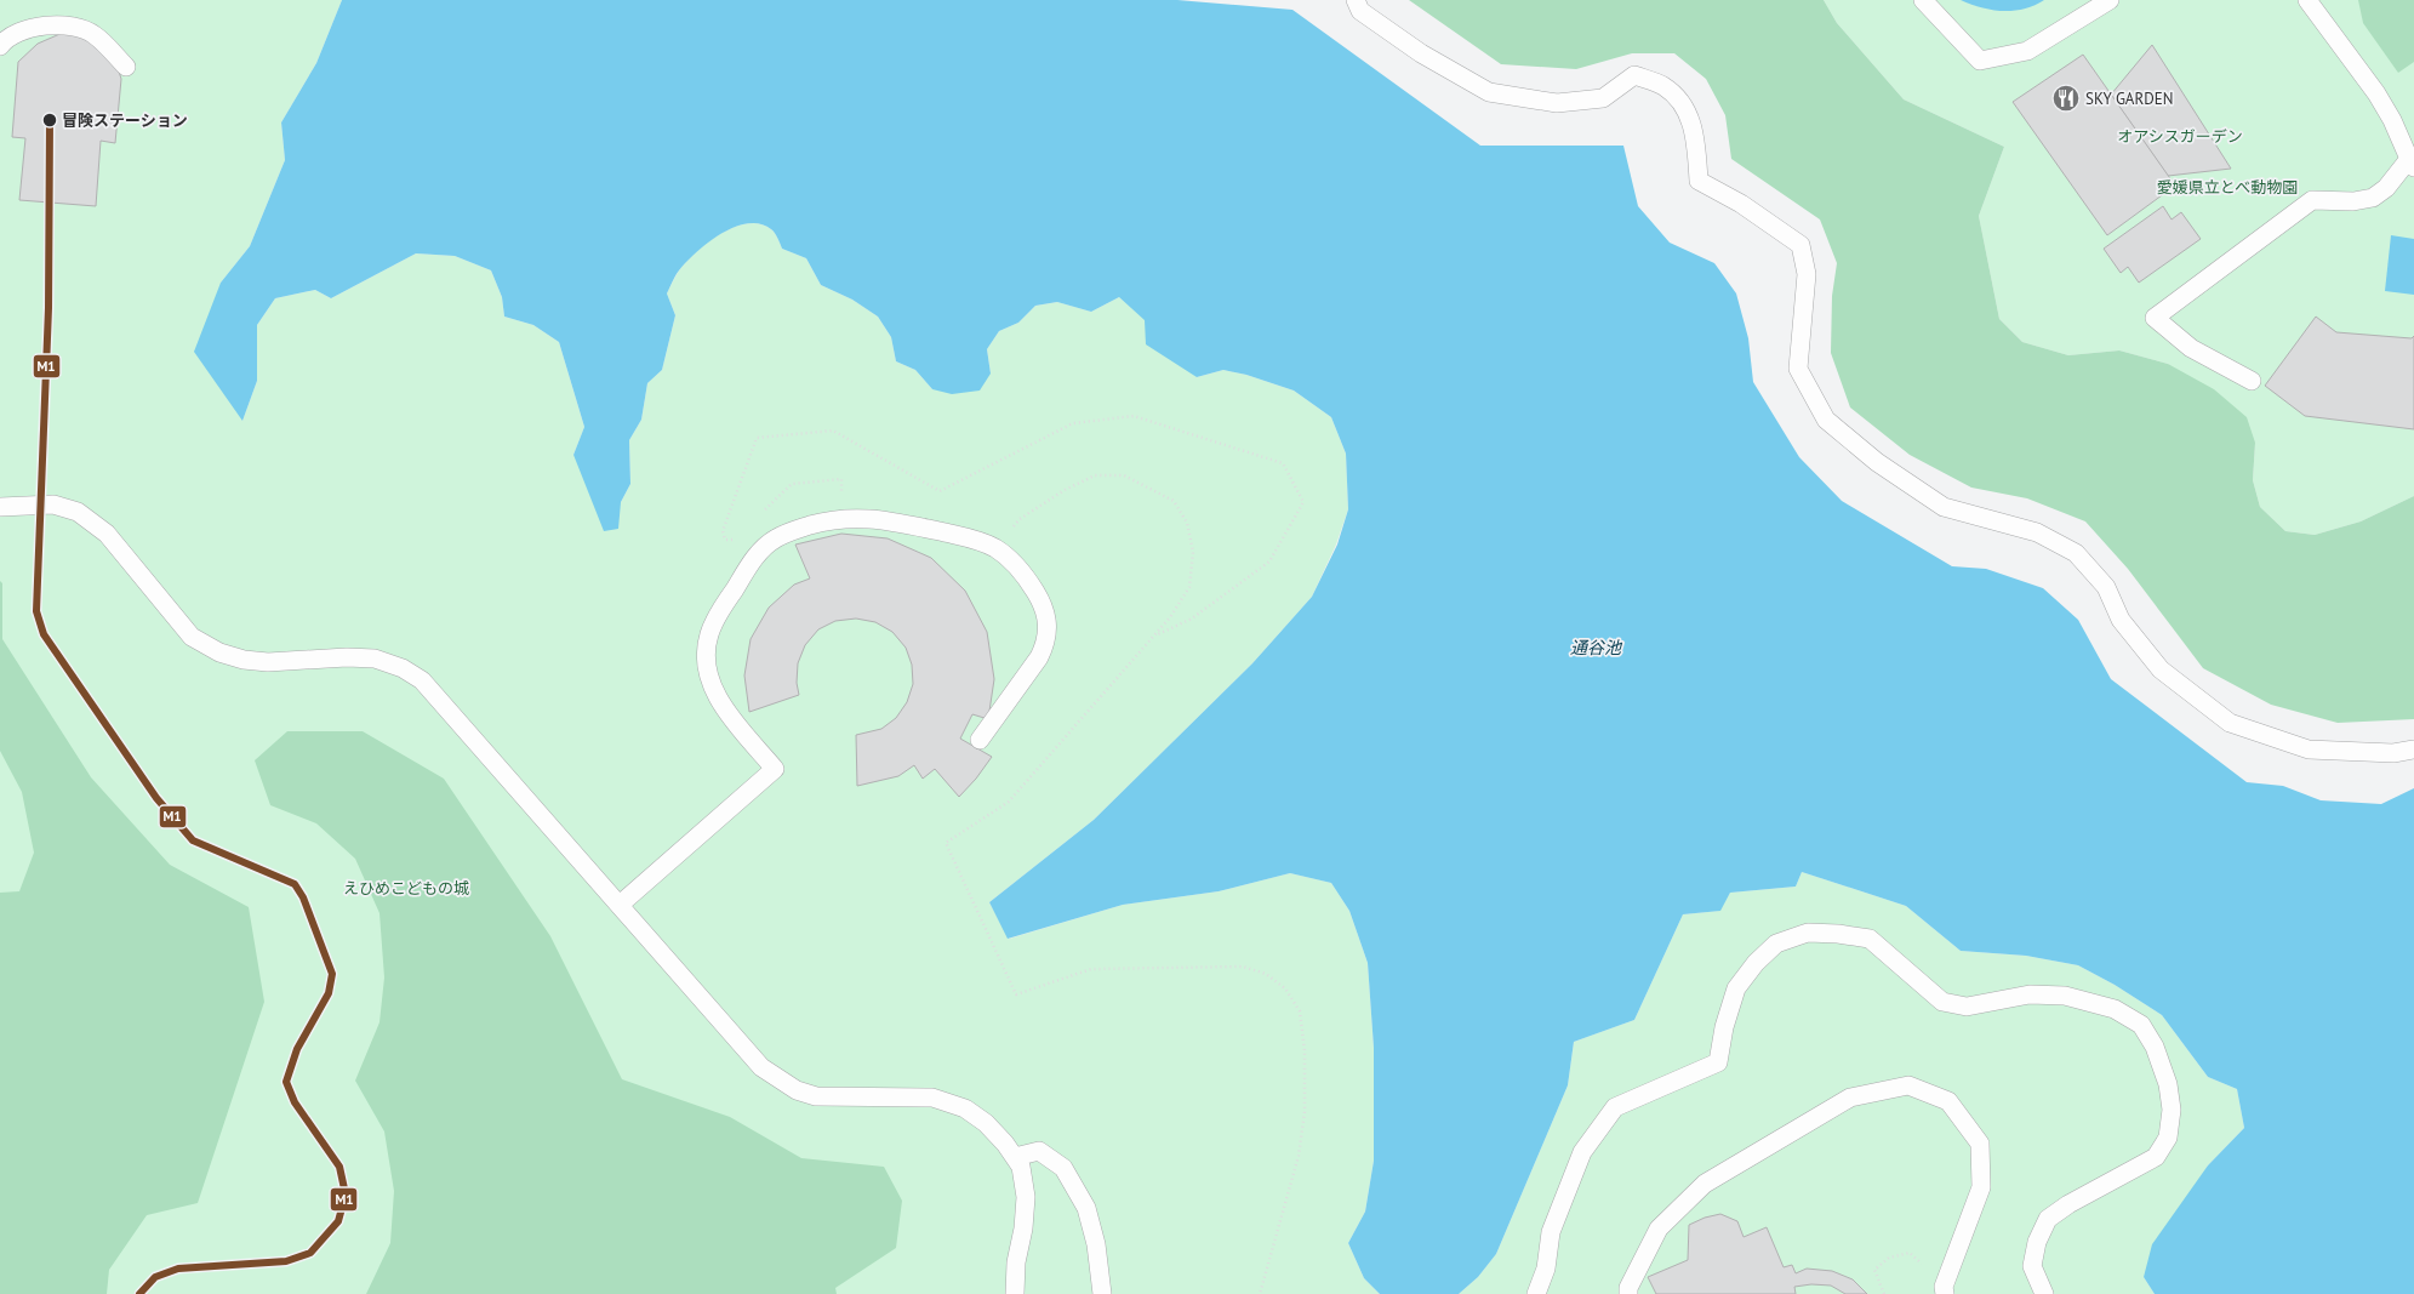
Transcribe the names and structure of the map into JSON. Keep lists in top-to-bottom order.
{
  "water": ["通谷池"],
  "parks": ["オアシスガーデン", "愛媛県立とべ動物園", "えひめこどもの城"],
  "places": {
    "restaurant": ["SKY GARDEN"],
    "other": ["冒険ステーション"]
  },
  "lines": ["transit line M1"]
}
